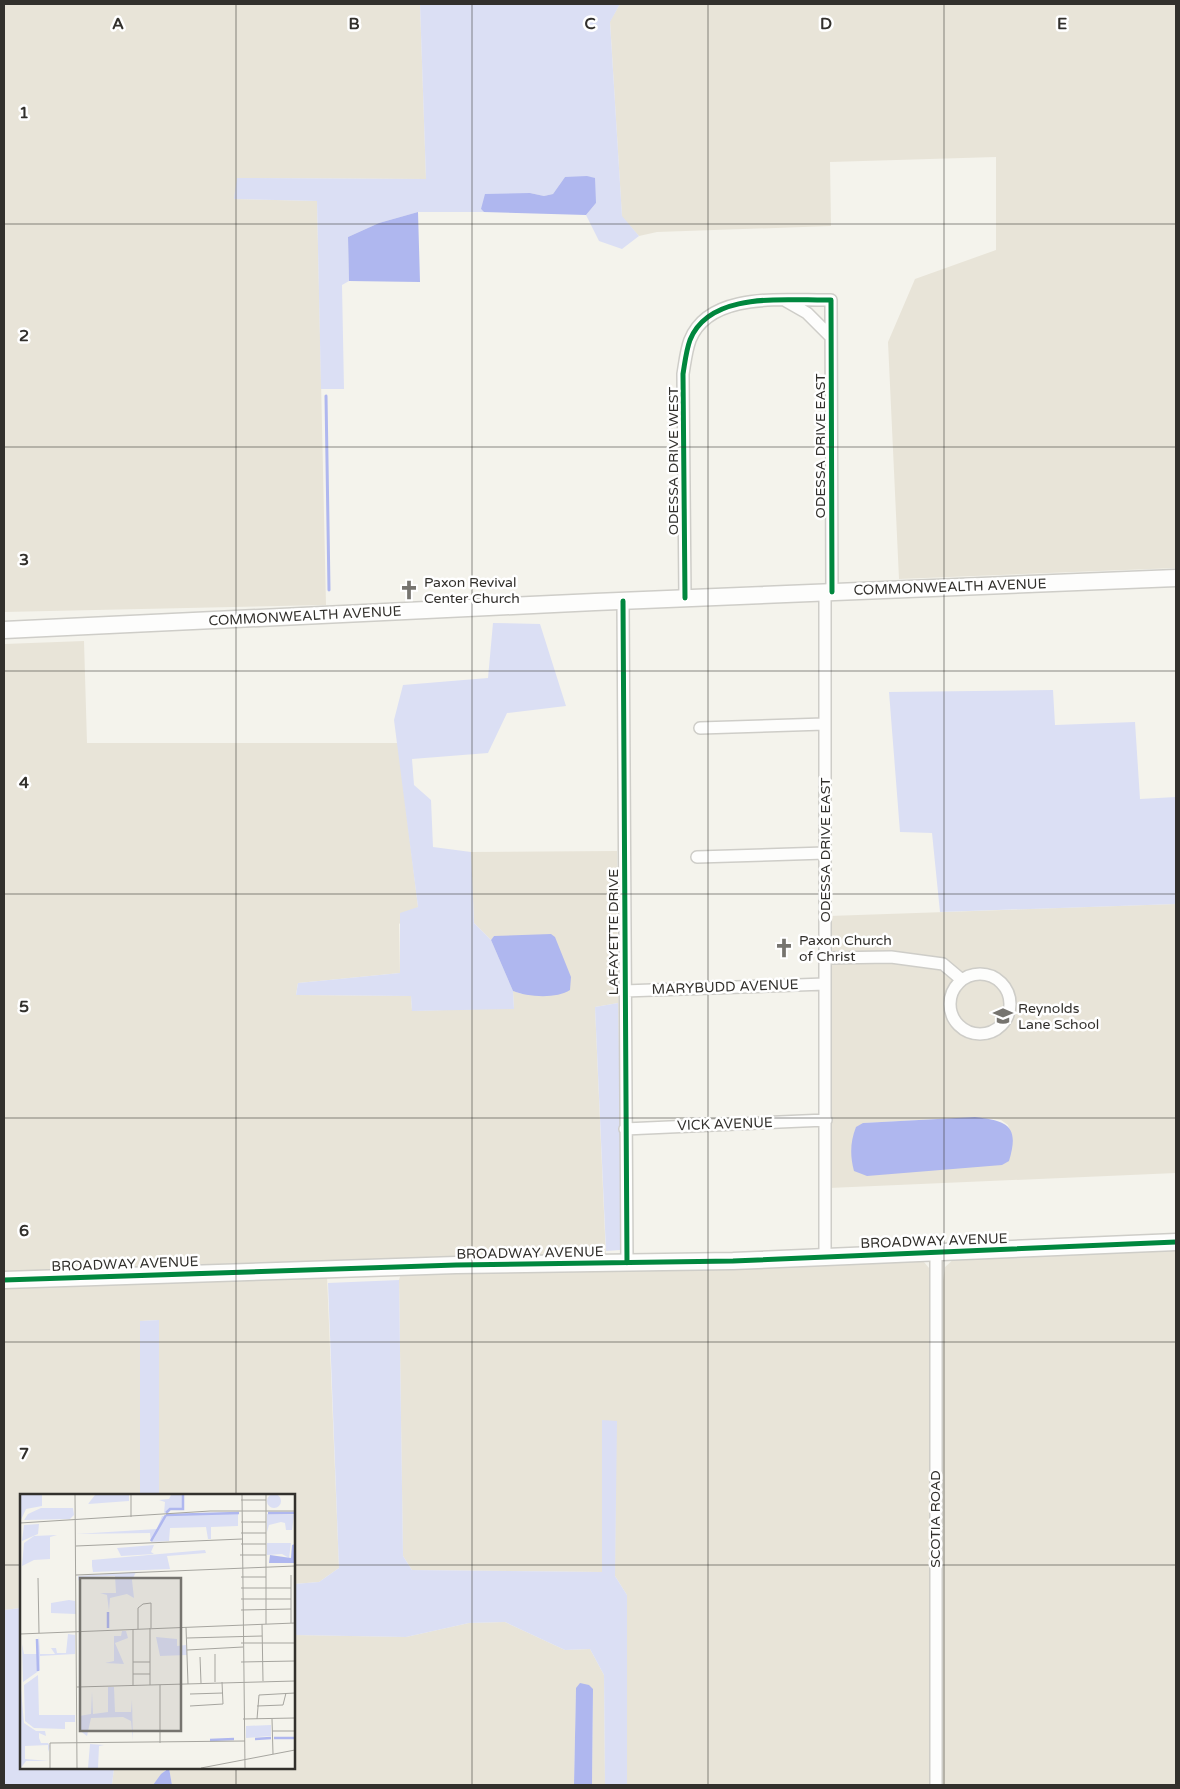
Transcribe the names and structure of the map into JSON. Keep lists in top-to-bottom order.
{
  "streets": {
    "street": [
      "ODESSA DRIVE EAST",
      "ODESSA DRIVE WEST",
      "COMMONWEALTH AVENUE",
      "LAFAYETTE DRIVE",
      "MARYBUDD AVENUE",
      "VICK AVENUE",
      "BROADWAY AVENUE",
      "SCOTIA ROAD"
    ]
  },
  "crossings": [
    ["ODESSA DRIVE EAST", "ODESSA DRIVE WEST"],
    ["ODESSA DRIVE EAST", "COMMONWEALTH AVENUE"],
    ["ODESSA DRIVE EAST", "MARYBUDD AVENUE"],
    ["ODESSA DRIVE EAST", "VICK AVENUE"],
    ["ODESSA DRIVE EAST", "BROADWAY AVENUE"],
    ["ODESSA DRIVE WEST", "COMMONWEALTH AVENUE"],
    ["COMMONWEALTH AVENUE", "LAFAYETTE DRIVE"],
    ["LAFAYETTE DRIVE", "MARYBUDD AVENUE"],
    ["LAFAYETTE DRIVE", "VICK AVENUE"],
    ["LAFAYETTE DRIVE", "BROADWAY AVENUE"],
    ["BROADWAY AVENUE", "SCOTIA ROAD"]
  ],
  "places": {
    "church": ["Paxon Revival Center Church", "Paxon Church of Christ"],
    "school or university": ["Reynolds Lane School"]
  },
  "grid": {
    "columns": [
      "A",
      "B",
      "C",
      "D",
      "E"
    ],
    "rows": [
      "1",
      "2",
      "3",
      "4",
      "5",
      "6",
      "7"
    ]
  }
}
